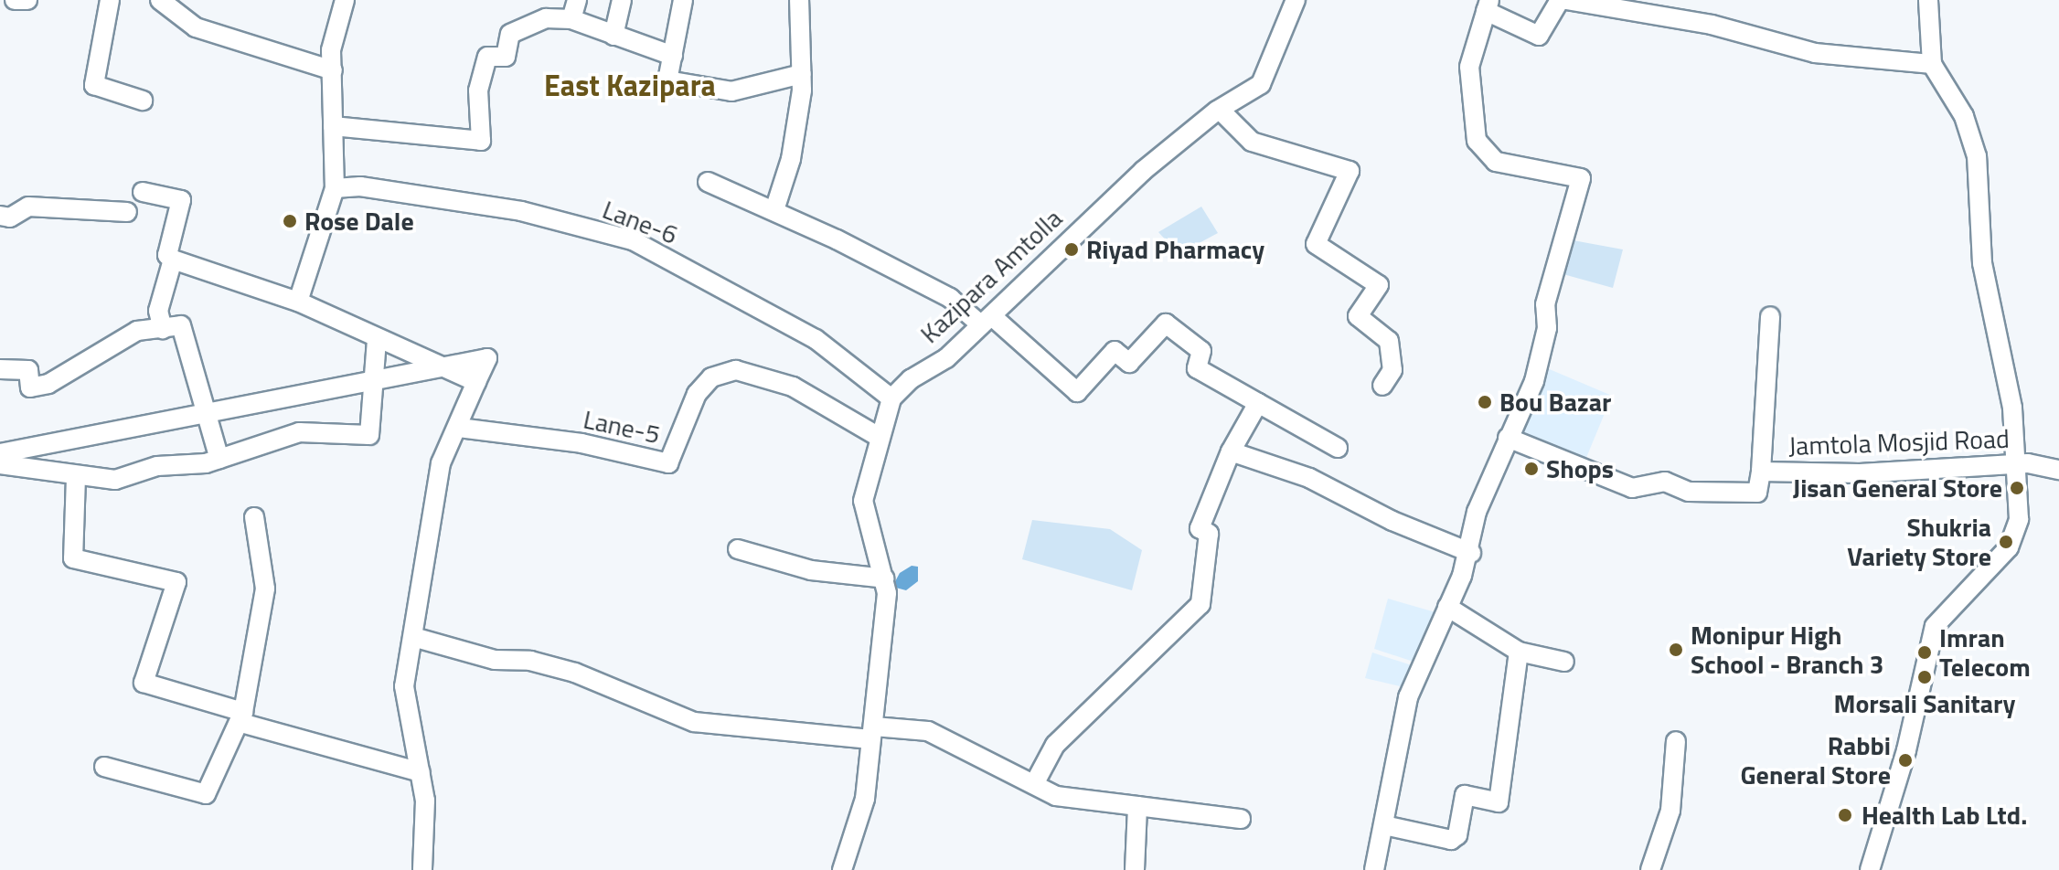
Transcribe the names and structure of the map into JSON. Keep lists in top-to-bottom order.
{
  "streets": {
    "street": [
      "Lane-6",
      "Kazipara Amtolla",
      "Lane-5",
      "Jamtola Mosjid Road"
    ]
  },
  "crossings": [
    ["Lane-6", "Kazipara Amtolla"]
  ],
  "districts": ["East Kazipara"],
  "places": [
    "Rose Dale",
    "Riyad Pharmacy",
    "Bou Bazar",
    "Shops",
    "Jisan General Store",
    "Shukria Variety Store",
    "Monipur High School - Branch 3",
    "Imran Telecom",
    "Morsali Sanitary",
    "Rabbi General Store",
    "Health Lab Ltd."
  ]
}
